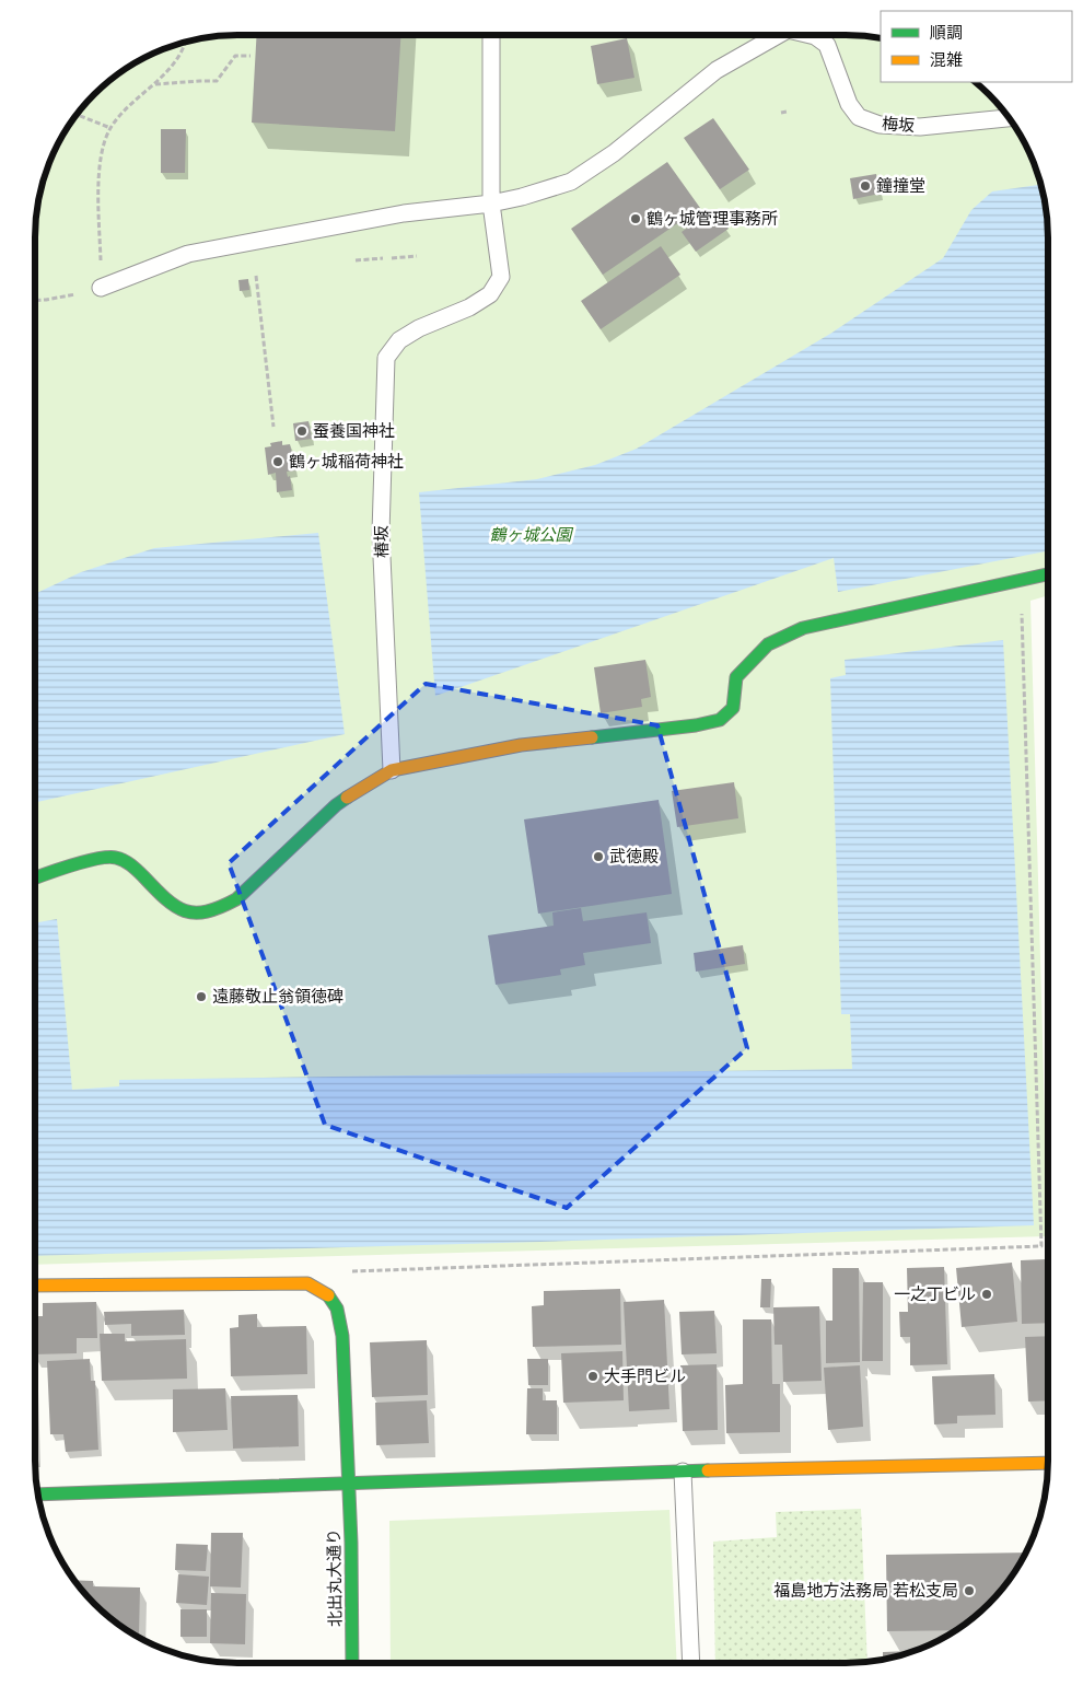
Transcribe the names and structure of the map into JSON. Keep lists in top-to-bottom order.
{
  "streets": {
    "street": ["北出丸大通り"],
    "lane": ["梅坂", "椿坂"]
  },
  "crossings": [
    ["梅坂", "椿坂"]
  ],
  "parks": ["鶴ヶ城公園"],
  "places": [
    "鐘撞堂",
    "鶴ヶ城管理事務所",
    "蚕養国神社",
    "鶴ヶ城稲荷神社",
    "武徳殿",
    "遠藤敬止翁領徳碑",
    "一之丁ビル",
    "大手門ビル",
    "福島地方法務局 若松支局"
  ],
  "legend": ["順調", "混雑"]
}
